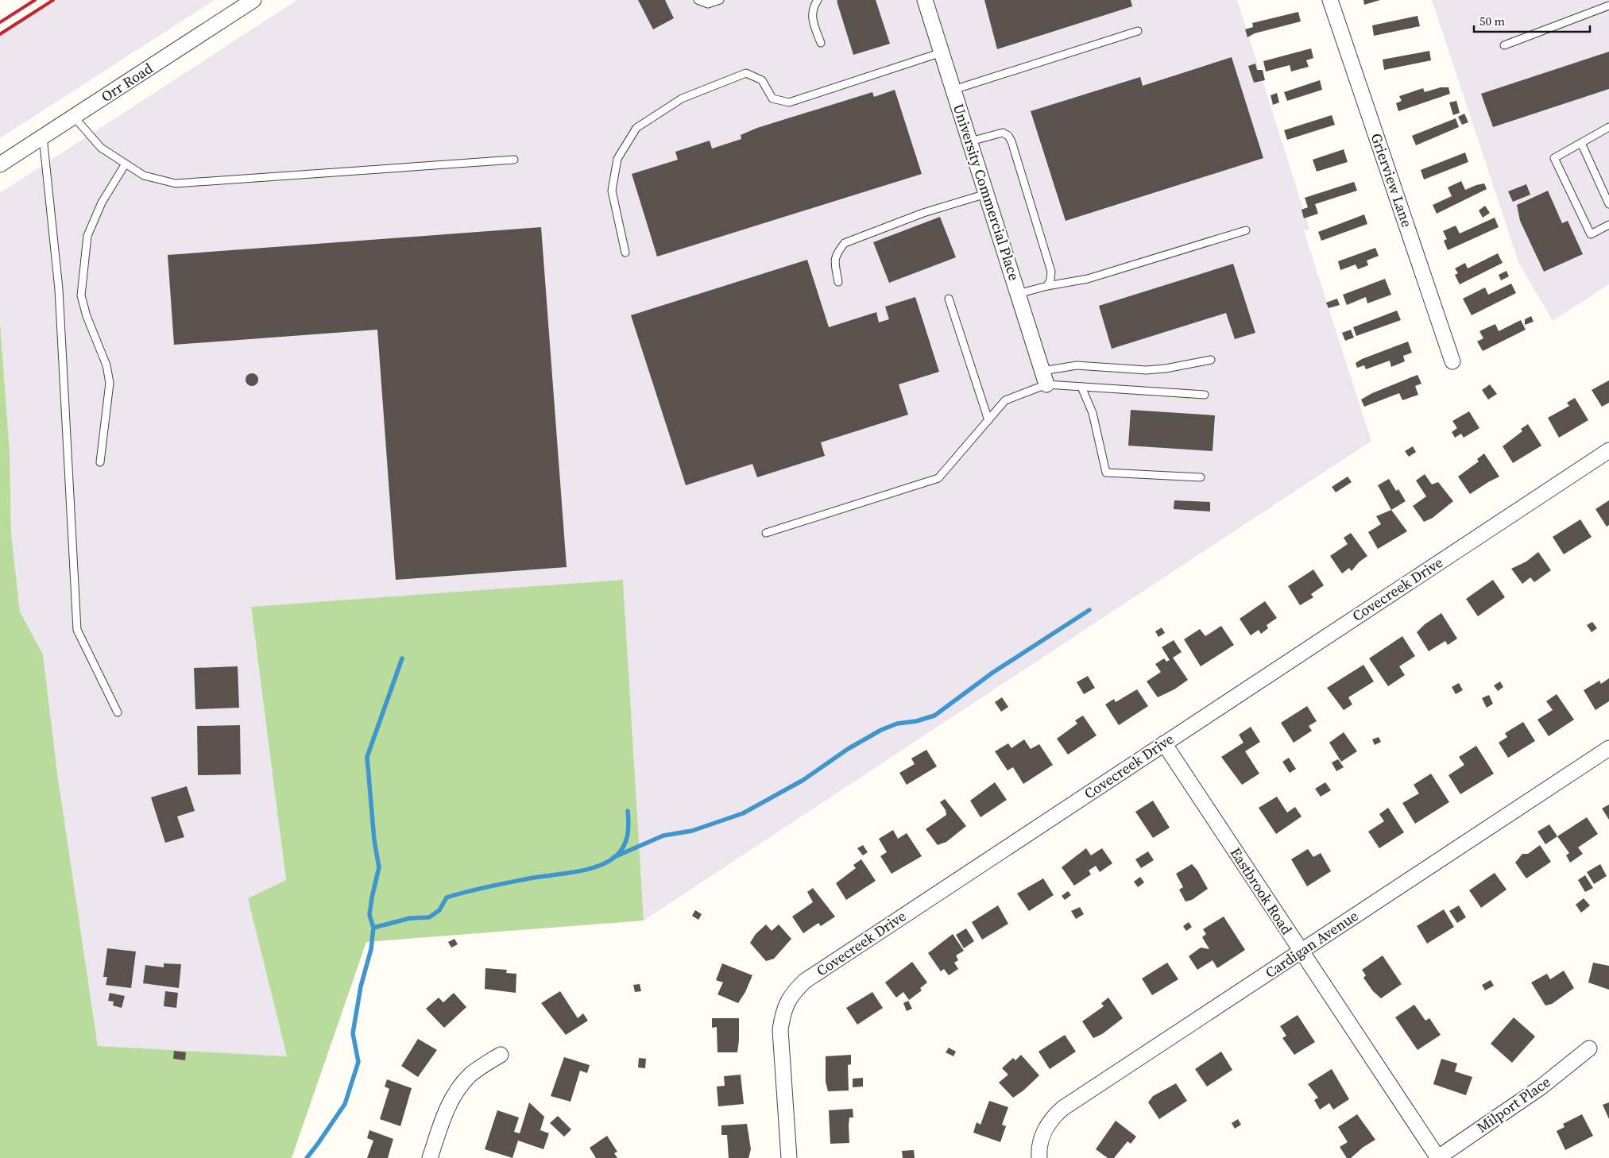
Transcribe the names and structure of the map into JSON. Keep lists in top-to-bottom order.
{
  "streets": {
    "street": [
      "Orr Road",
      "Grierview Lane",
      "University Commercial Place",
      "Covecreek Drive",
      "Eastbrook Road",
      "Cardigan Avenue",
      "Milport Place"
    ]
  },
  "crossings": [
    ["Covecreek Drive", "Eastbrook Road"],
    ["Eastbrook Road", "Cardigan Avenue"],
    ["Eastbrook Road", "Milport Place"]
  ],
  "scale_bar": "50 m"
}
